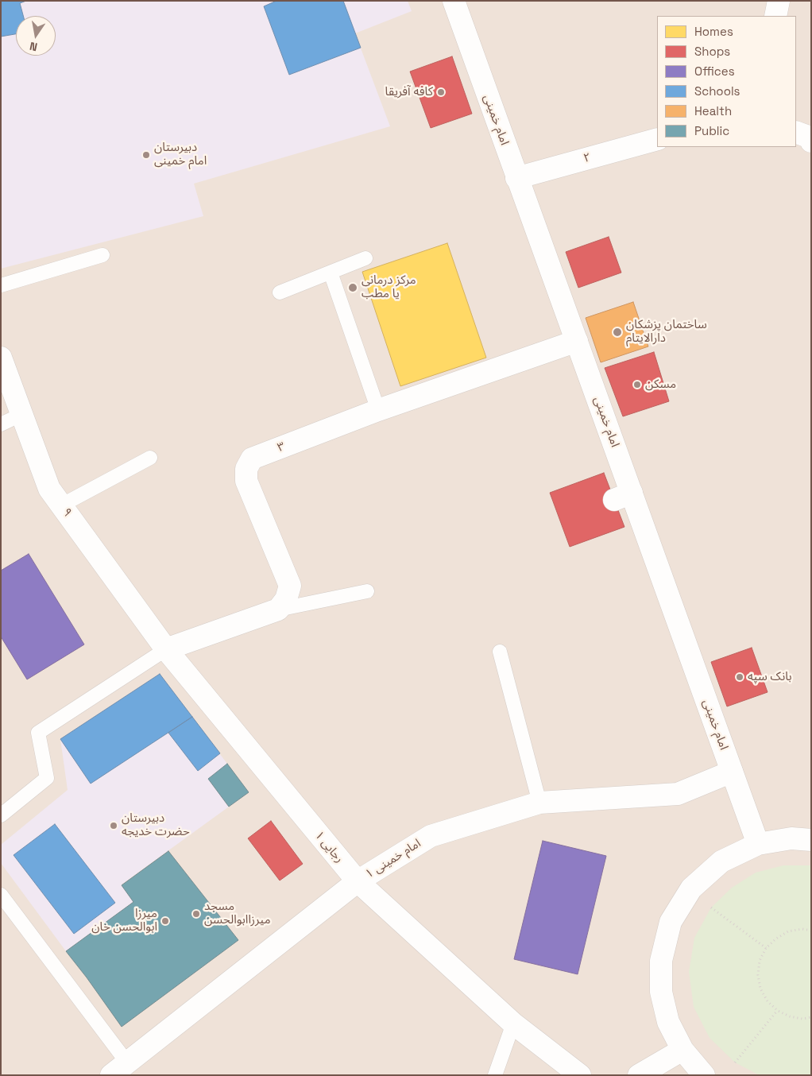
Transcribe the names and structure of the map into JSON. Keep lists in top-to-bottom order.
{
  "streets": {
    "street": [
      "امام خمینی",
      "۲",
      "۳",
      "۹",
      "رجایی ۱",
      "امام خمینی ۱"
    ]
  },
  "crossings": [
    ["امام خمینی", "۲"],
    ["امام خمینی", "۳"],
    ["امام خمینی", "امام خمینی ۱"],
    ["۹", "رجایی ۱"],
    ["رجایی ۱", "امام خمینی ۱"]
  ],
  "places": [
    "کافه آفریقا",
    "دبیرستان امام خمینی",
    "مرکز درمانی یا مطب",
    "ساختمان پزشکان دارالایتام",
    "مسکن",
    "بانک سپه",
    "دبیرستان حضرت خدیجه",
    "مسجد میرزاابوالحسن",
    "میرزا ابوالحسن خان"
  ],
  "legend": [
    "Homes",
    "Shops",
    "Offices",
    "Schools",
    "Health",
    "Public"
  ],
  "north": "bottom"
}
